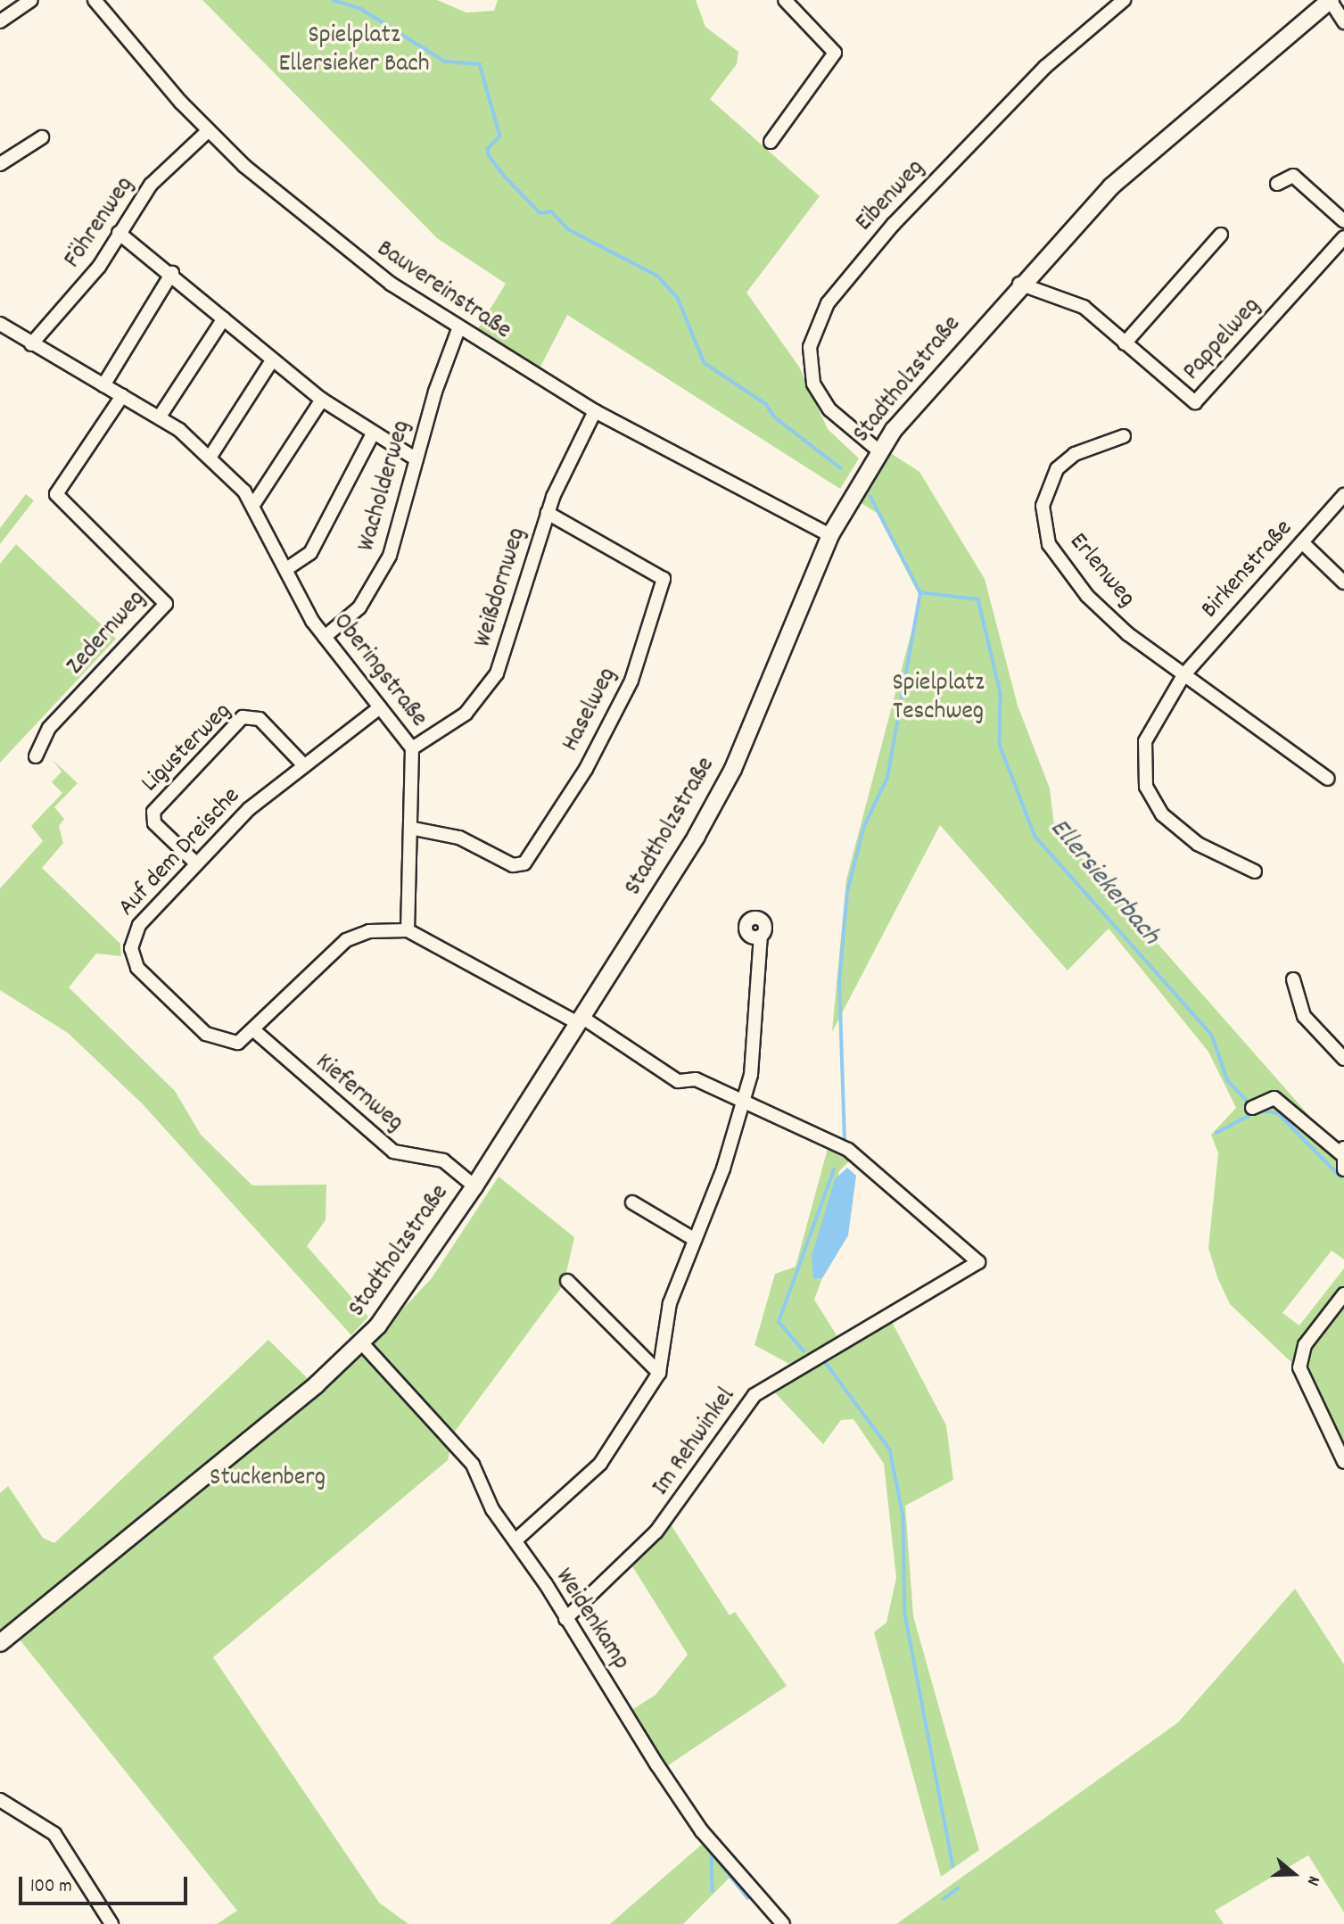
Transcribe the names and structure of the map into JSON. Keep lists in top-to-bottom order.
{
  "streets": {
    "street": [
      "Eibenweg",
      "Föhrenweg",
      "Bauvereinstraße",
      "Pappelweg",
      "Stadtholzstraße",
      "Wacholderweg",
      "Birkenstraße",
      "Erlenweg",
      "Weißdornweg",
      "Zedernweg",
      "Oberingstraße",
      "Haselweg",
      "Ligusterweg",
      "Auf dem Dreische",
      "Kiefernweg",
      "Im Rehwinkel",
      "Weidenkamp"
    ]
  },
  "crossings": [
    ["Eibenweg", "Stadtholzstraße"],
    ["Föhrenweg", "Bauvereinstraße"],
    ["Föhrenweg", "Oberingstraße"],
    ["Bauvereinstraße", "Stadtholzstraße"],
    ["Bauvereinstraße", "Wacholderweg"],
    ["Bauvereinstraße", "Weißdornweg"],
    ["Pappelweg", "Stadtholzstraße"],
    ["Stadtholzstraße", "Kiefernweg"],
    ["Stadtholzstraße", "Weidenkamp"],
    ["Wacholderweg", "Oberingstraße"],
    ["Birkenstraße", "Erlenweg"],
    ["Weißdornweg", "Oberingstraße"],
    ["Weißdornweg", "Haselweg"],
    ["Zedernweg", "Oberingstraße"],
    ["Oberingstraße", "Haselweg"],
    ["Oberingstraße", "Auf dem Dreische"],
    ["Ligusterweg", "Auf dem Dreische"],
    ["Auf dem Dreische", "Kiefernweg"],
    ["Im Rehwinkel", "Weidenkamp"]
  ],
  "water": ["Ellersiekerbach"],
  "parks": ["Spielplatz Ellersieker Bach", "Spielplatz Teschweg", "Stuckenberg"],
  "scale_bar": "100 m",
  "north": "right"
}
